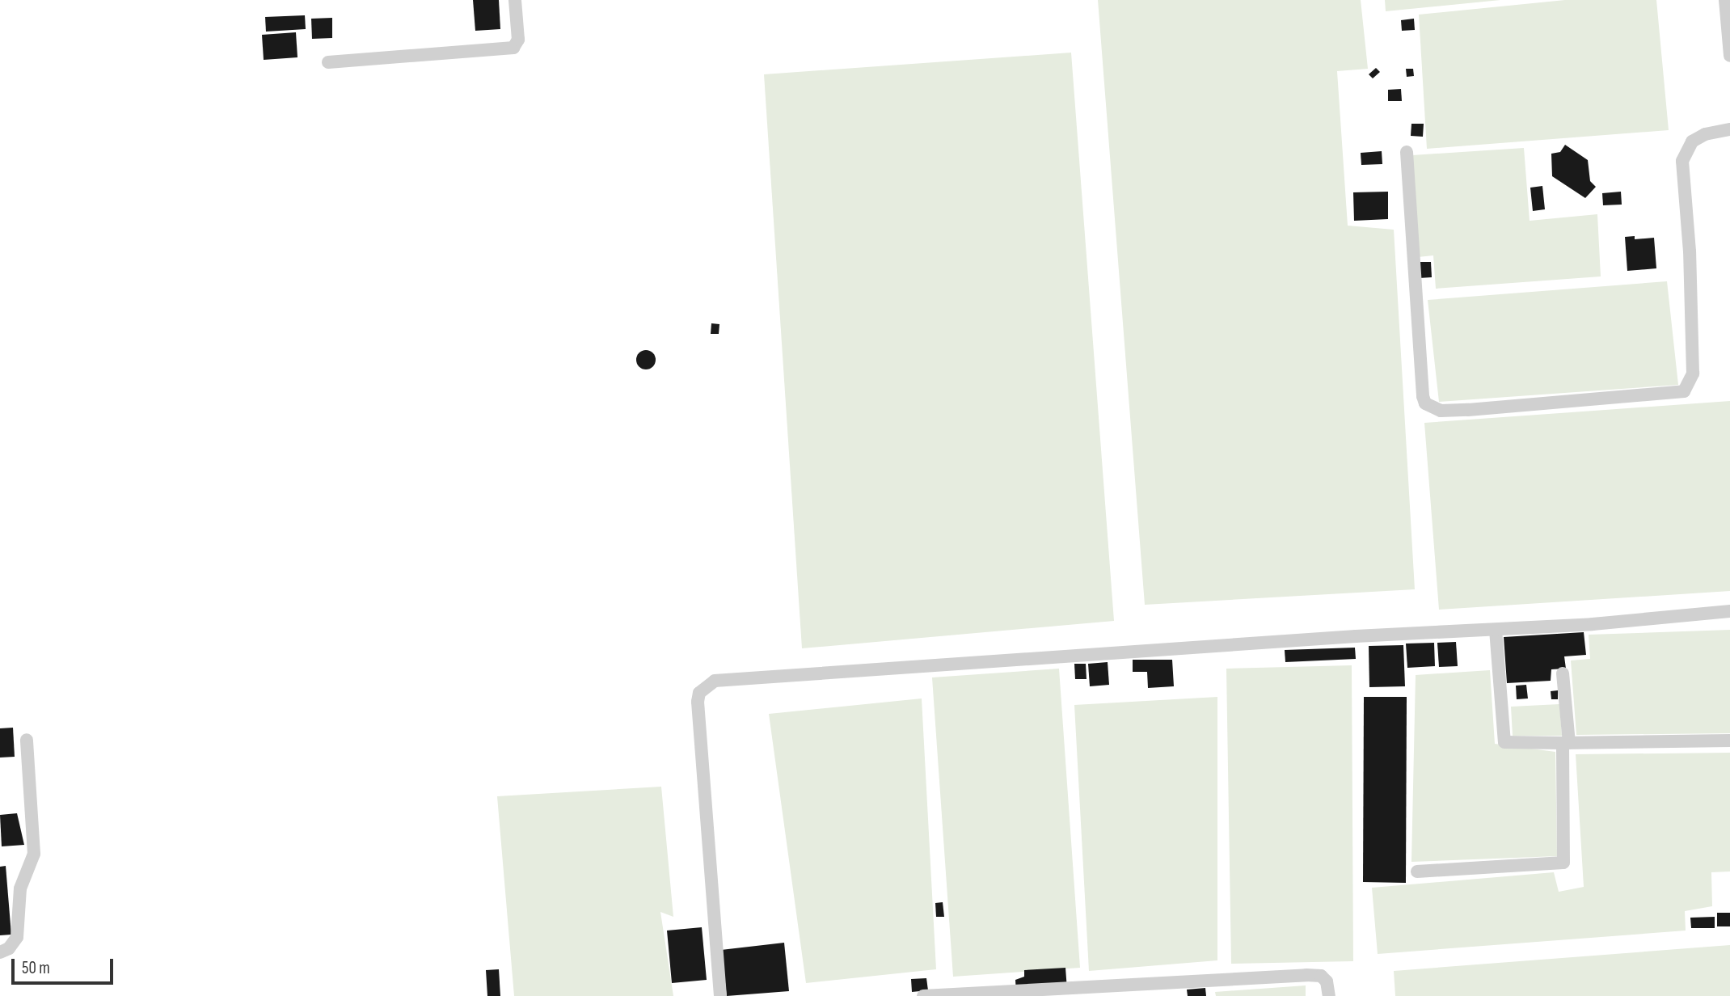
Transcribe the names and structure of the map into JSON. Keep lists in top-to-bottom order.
{
  "scale_bar": "50 m"
}
